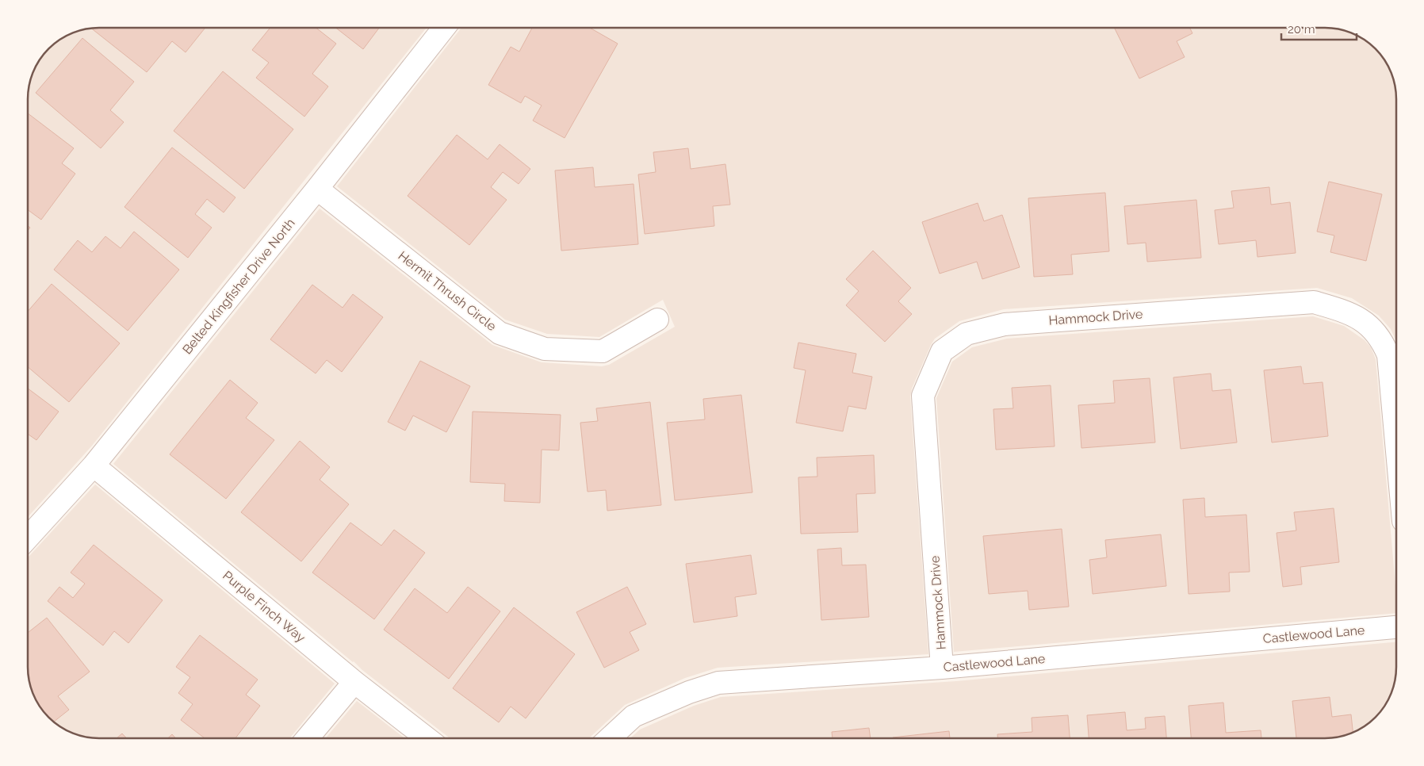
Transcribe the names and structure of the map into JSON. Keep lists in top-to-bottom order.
{
  "streets": {
    "street": [
      "Belted Kingfisher Drive North",
      "Hermit Thrush Circle",
      "Hammock Drive",
      "Purple Finch Way",
      "Castlewood Lane"
    ]
  },
  "crossings": [
    ["Belted Kingfisher Drive North", "Hermit Thrush Circle"],
    ["Belted Kingfisher Drive North", "Purple Finch Way"],
    ["Hammock Drive", "Castlewood Lane"]
  ],
  "scale_bar": "20 m"
}
